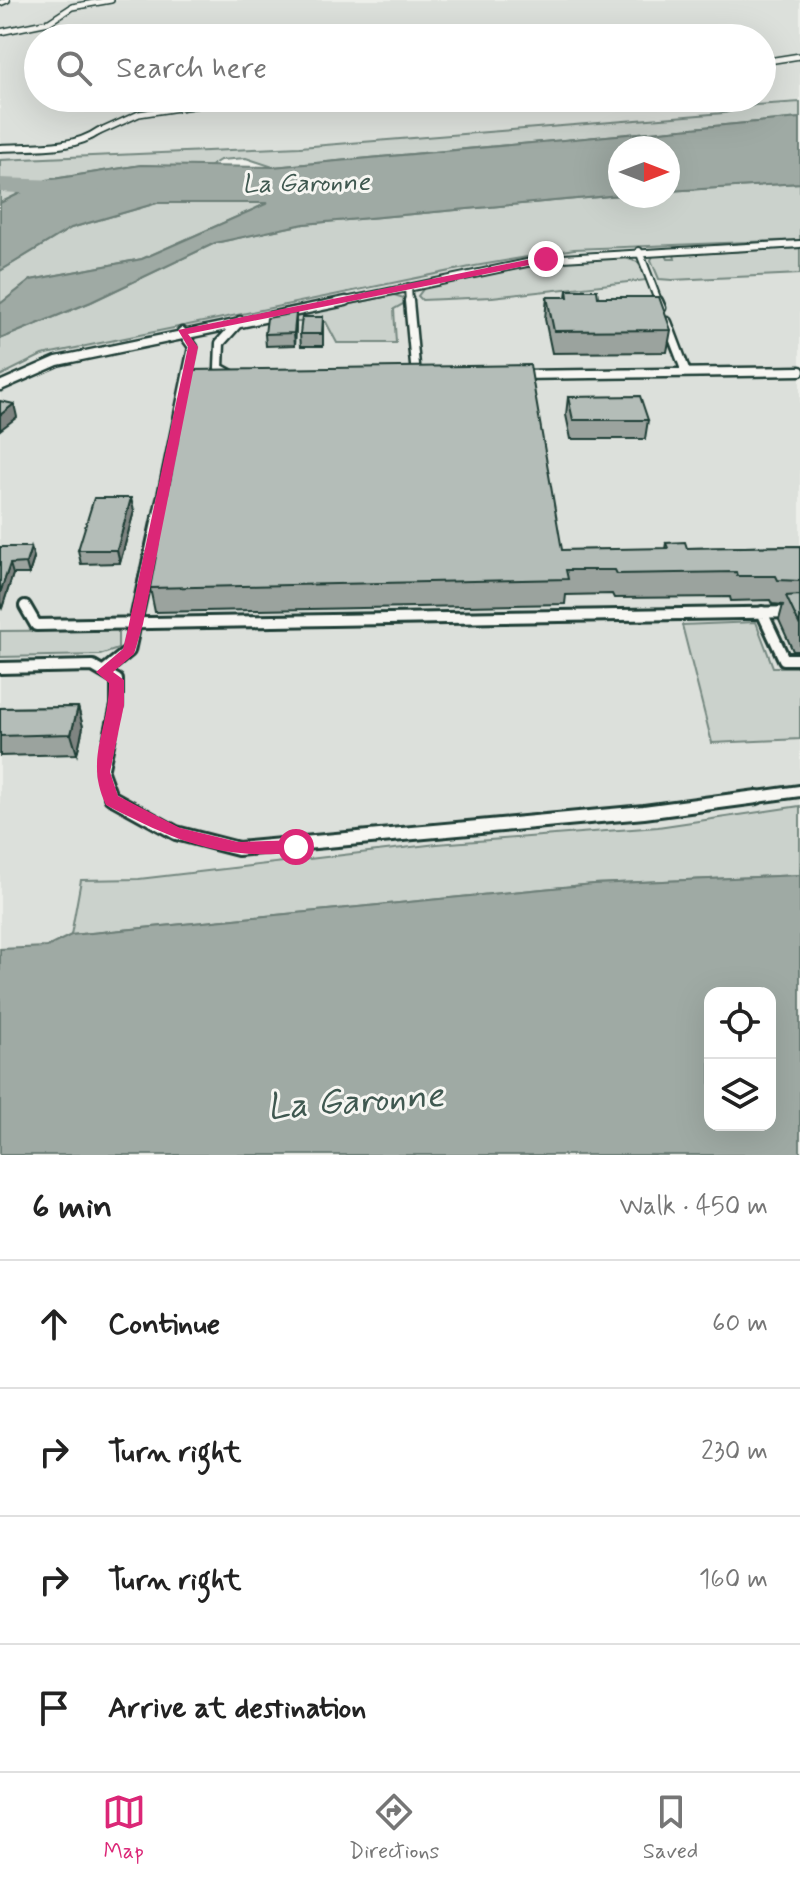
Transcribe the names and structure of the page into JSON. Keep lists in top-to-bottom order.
{
  "water": ["La Garonne"],
  "north": "right",
  "page": {
    "search": "Search here",
    "heading": ["6 min", "Walk · 450 m"],
    "list": [
      ["Continue", "60 m"],
      ["Turn right", "230 m"],
      ["Turn right", "160 m"],
      "Arrive at destination"
    ],
    "nav": ["Map", "Directions", "Saved"]
  }
}
